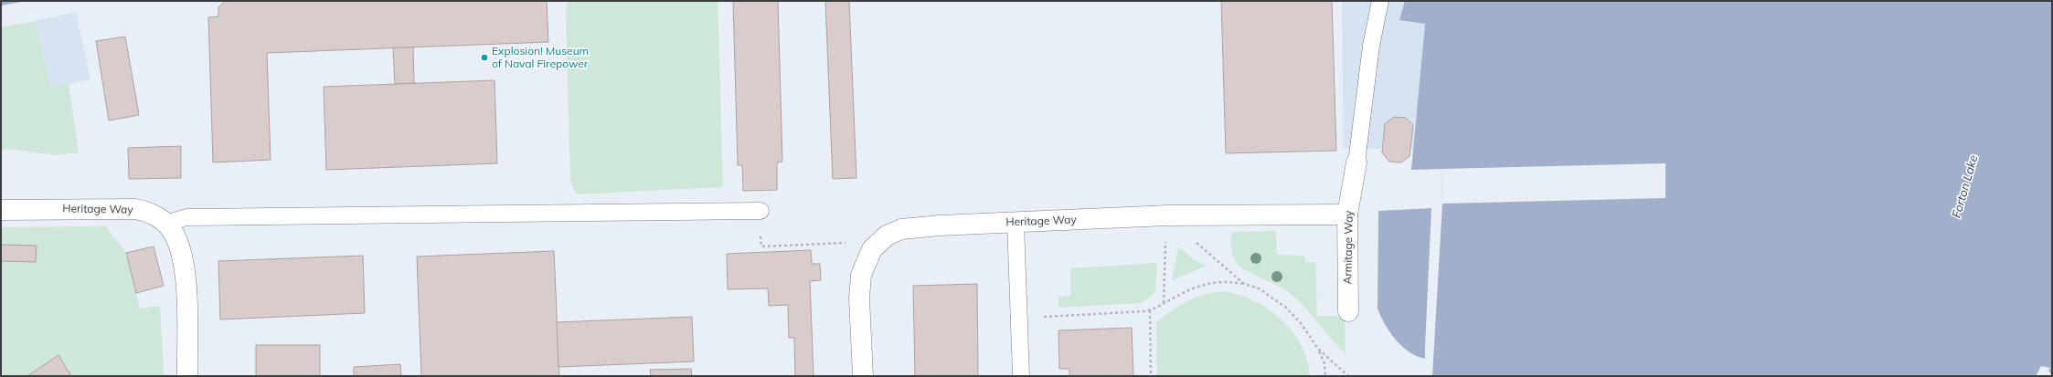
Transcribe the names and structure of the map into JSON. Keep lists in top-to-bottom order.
{
  "streets": {
    "street": ["Heritage Way", "Armitage Way"]
  },
  "crossings": [
    ["Heritage Way", "Armitage Way"]
  ],
  "water": ["Forton Lake"],
  "places": ["Explosion! Museum of Naval Firepower"]
}
